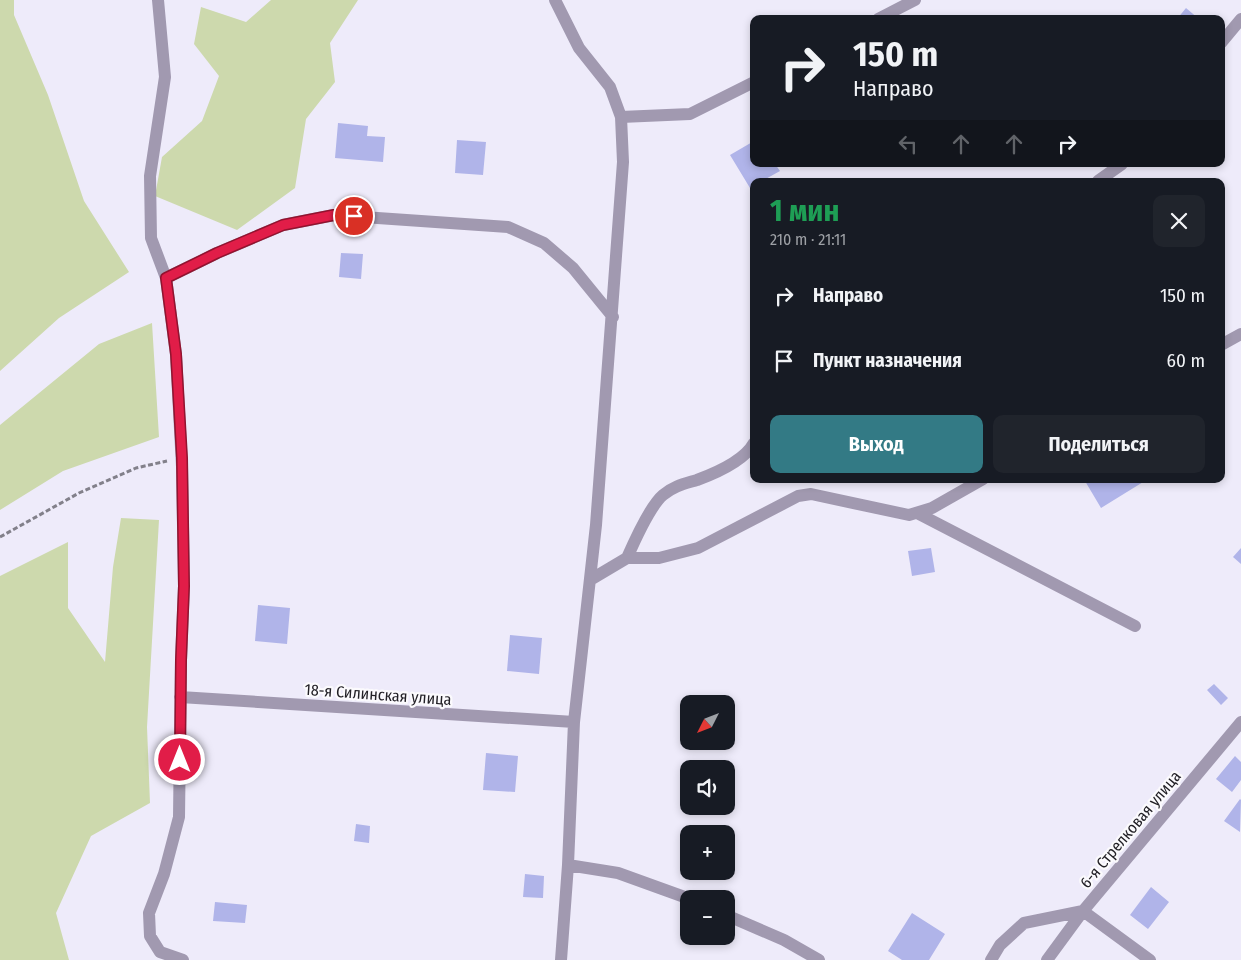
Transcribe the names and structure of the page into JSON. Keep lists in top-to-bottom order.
{
  "streets": {
    "street": ["18-я Силинская улица", "6-я Стрелковая улица"]
  },
  "north": "bottom left",
  "page": {
    "turn": ["150 m", "Направо"],
    "heading": ["1 мин", "210 m · 21:11"],
    "list": [
      {
        "name": "Направо",
        "value": "150 m"
      },
      {
        "name": "Пункт назначения",
        "value": "60 m"
      }
    ],
    "buttons": ["Выход", "Поделиться"],
    "map_buttons": ["+", "−"]
  }
}
